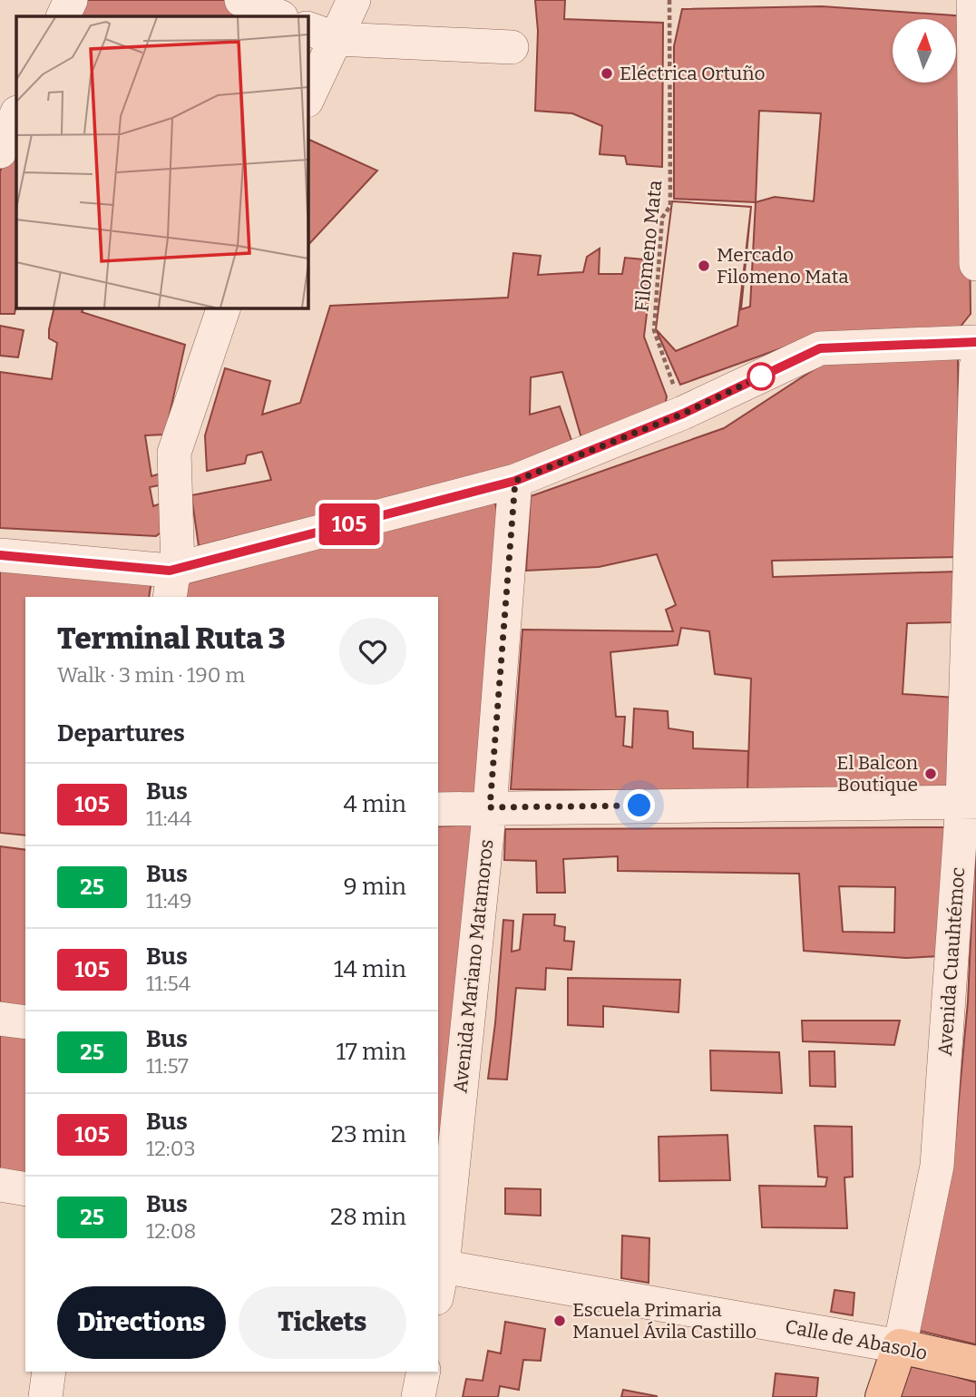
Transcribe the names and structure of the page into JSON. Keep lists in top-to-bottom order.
{
  "streets": {
    "main road": ["Avenida Cuauhtémoc", "Calle de Abasolo"],
    "street": ["Avenida Mariano Matamoros"],
    "path": ["Filomeno Mata"]
  },
  "crossings": [
    ["Avenida Cuauhtémoc", "Calle de Abasolo"],
    ["Avenida Mariano Matamoros", "Calle de Abasolo"]
  ],
  "places": [
    "Eléctrica Ortuño",
    "Mercado Filomeno Mata",
    "El Balcon Boutique",
    "Escuela Primaria Manuel Ávila Castillo"
  ],
  "lines": ["bus line 105"],
  "north": "top",
  "page": {
    "on_map": "105",
    "heading": [
      ["Terminal Ruta 3", "Walk · 3 min · 190 m"],
      "Departures"
    ],
    "list": [
      {
        "mark": "105",
        "name": "Bus",
        "note": "11:44",
        "value": "4 min"
      },
      {
        "mark": "25",
        "name": "Bus",
        "note": "11:49",
        "value": "9 min"
      },
      {
        "mark": "105",
        "name": "Bus",
        "note": "11:54",
        "value": "14 min"
      },
      {
        "mark": "25",
        "name": "Bus",
        "note": "11:57",
        "value": "17 min"
      },
      {
        "mark": "105",
        "name": "Bus",
        "note": "12:03",
        "value": "23 min"
      },
      {
        "mark": "25",
        "name": "Bus",
        "note": "12:08",
        "value": "28 min"
      }
    ],
    "buttons": ["Directions", "Tickets"]
  }
}
